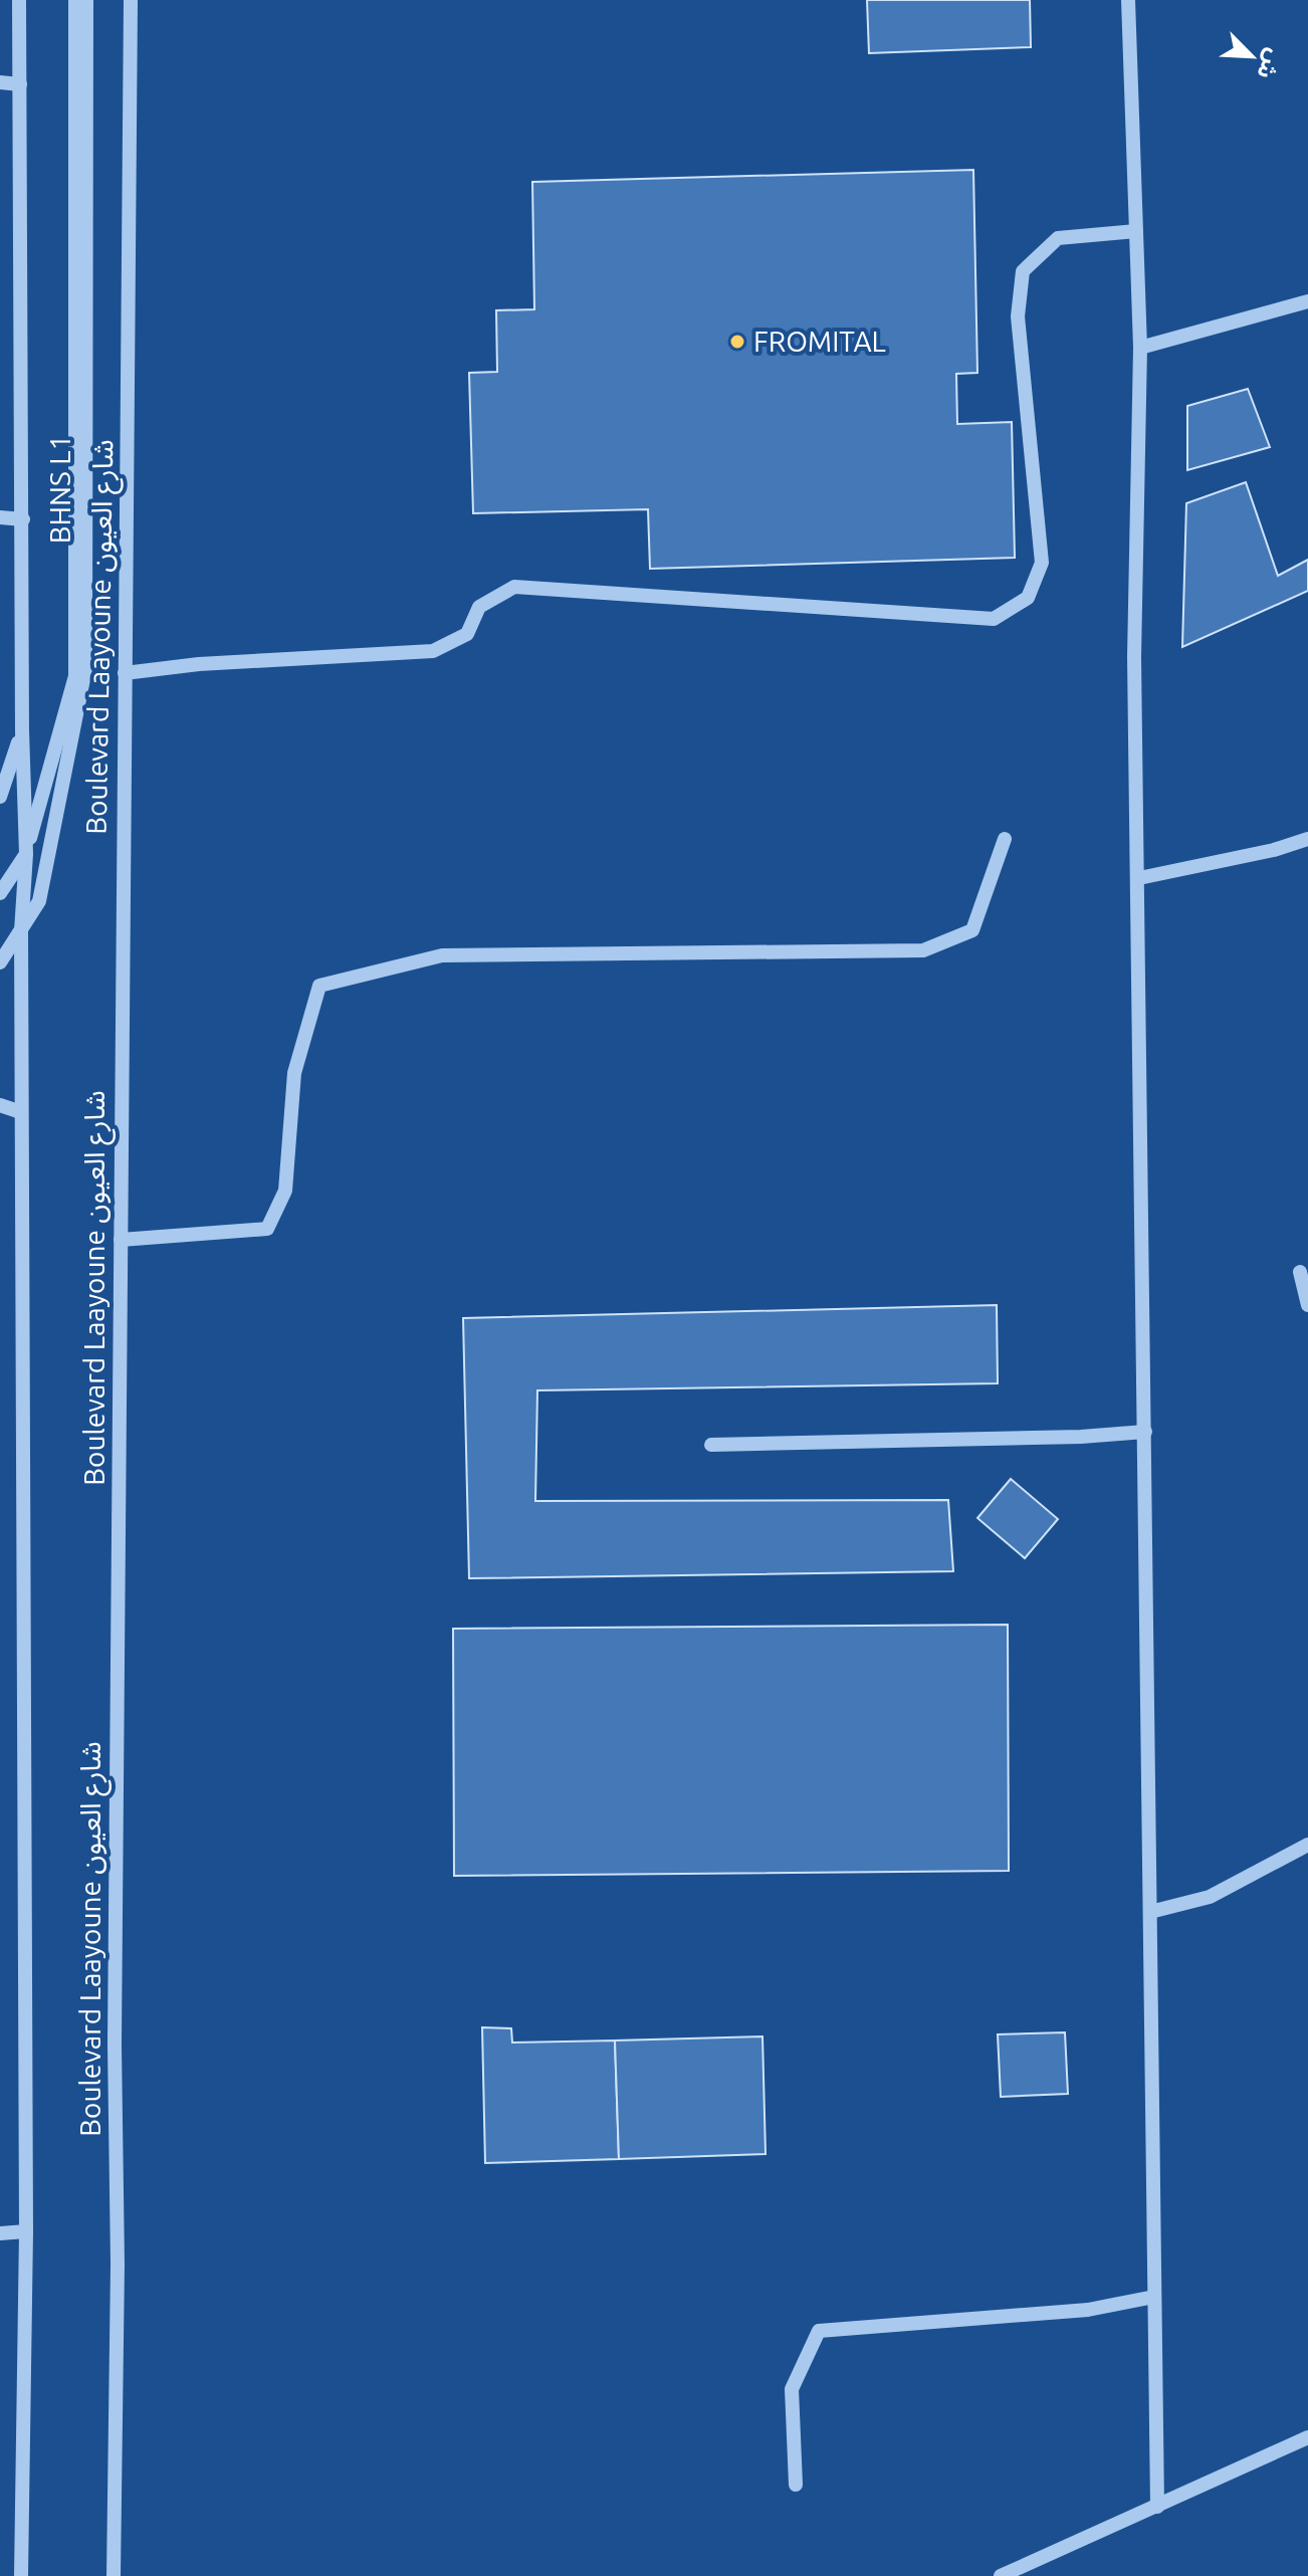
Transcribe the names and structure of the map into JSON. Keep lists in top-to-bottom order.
{
  "streets": {
    "street": ["BHNS L1", "Boulevard Laayoune شارع العيون"]
  },
  "places": ["FROMITAL"],
  "north": "bottom right"
}
